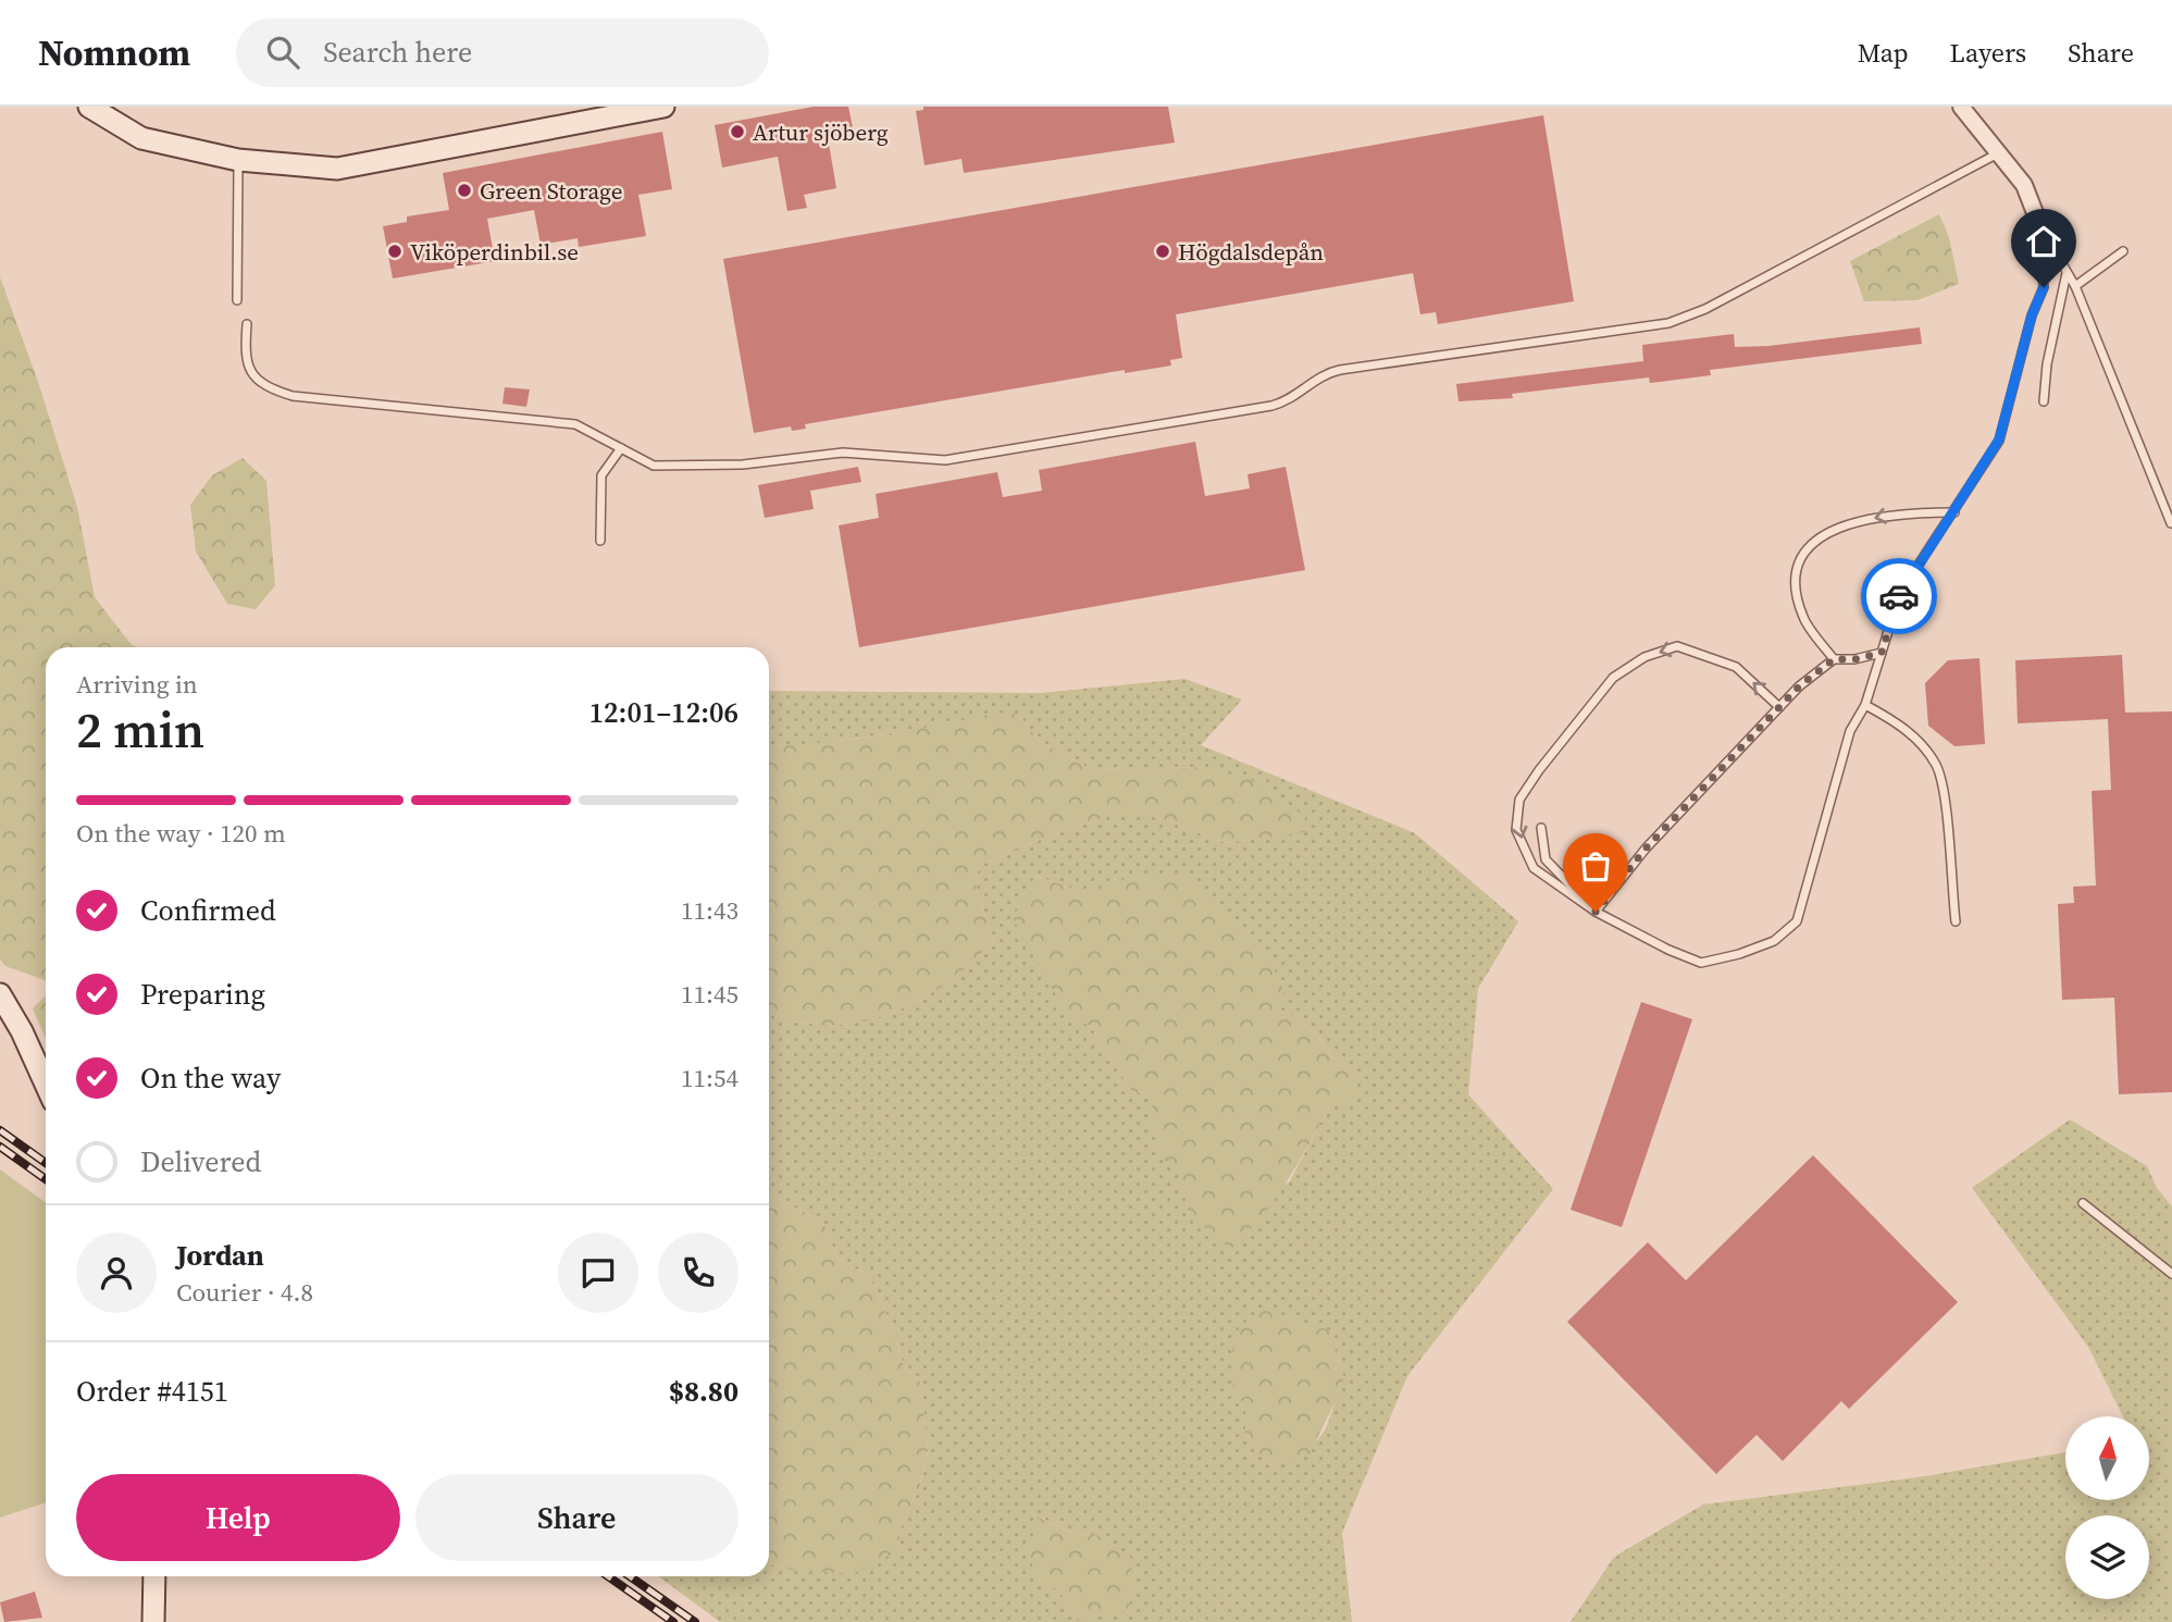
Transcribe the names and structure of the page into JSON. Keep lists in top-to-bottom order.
{
  "places": [
    "Artur sjöberg",
    "Green Storage",
    "Viköperdinbil.se",
    "Högdalsdepån"
  ],
  "north": "top",
  "page": {
    "header": "Nomnom",
    "search": "Search here",
    "nav": ["Map", "Layers", "Share"],
    "heading": ["2 min", "Arriving in", "12:01–12:06"],
    "panel": [
      "Jordan",
      "Courier · 4.8",
      "Order #4151",
      "$8.80"
    ],
    "bar": "On the way · 120 m",
    "list": [
      ["Confirmed", "11:43"],
      ["Preparing", "11:45"],
      ["On the way", "11:54"],
      "Delivered"
    ],
    "buttons": ["Help", "Share"]
  }
}
